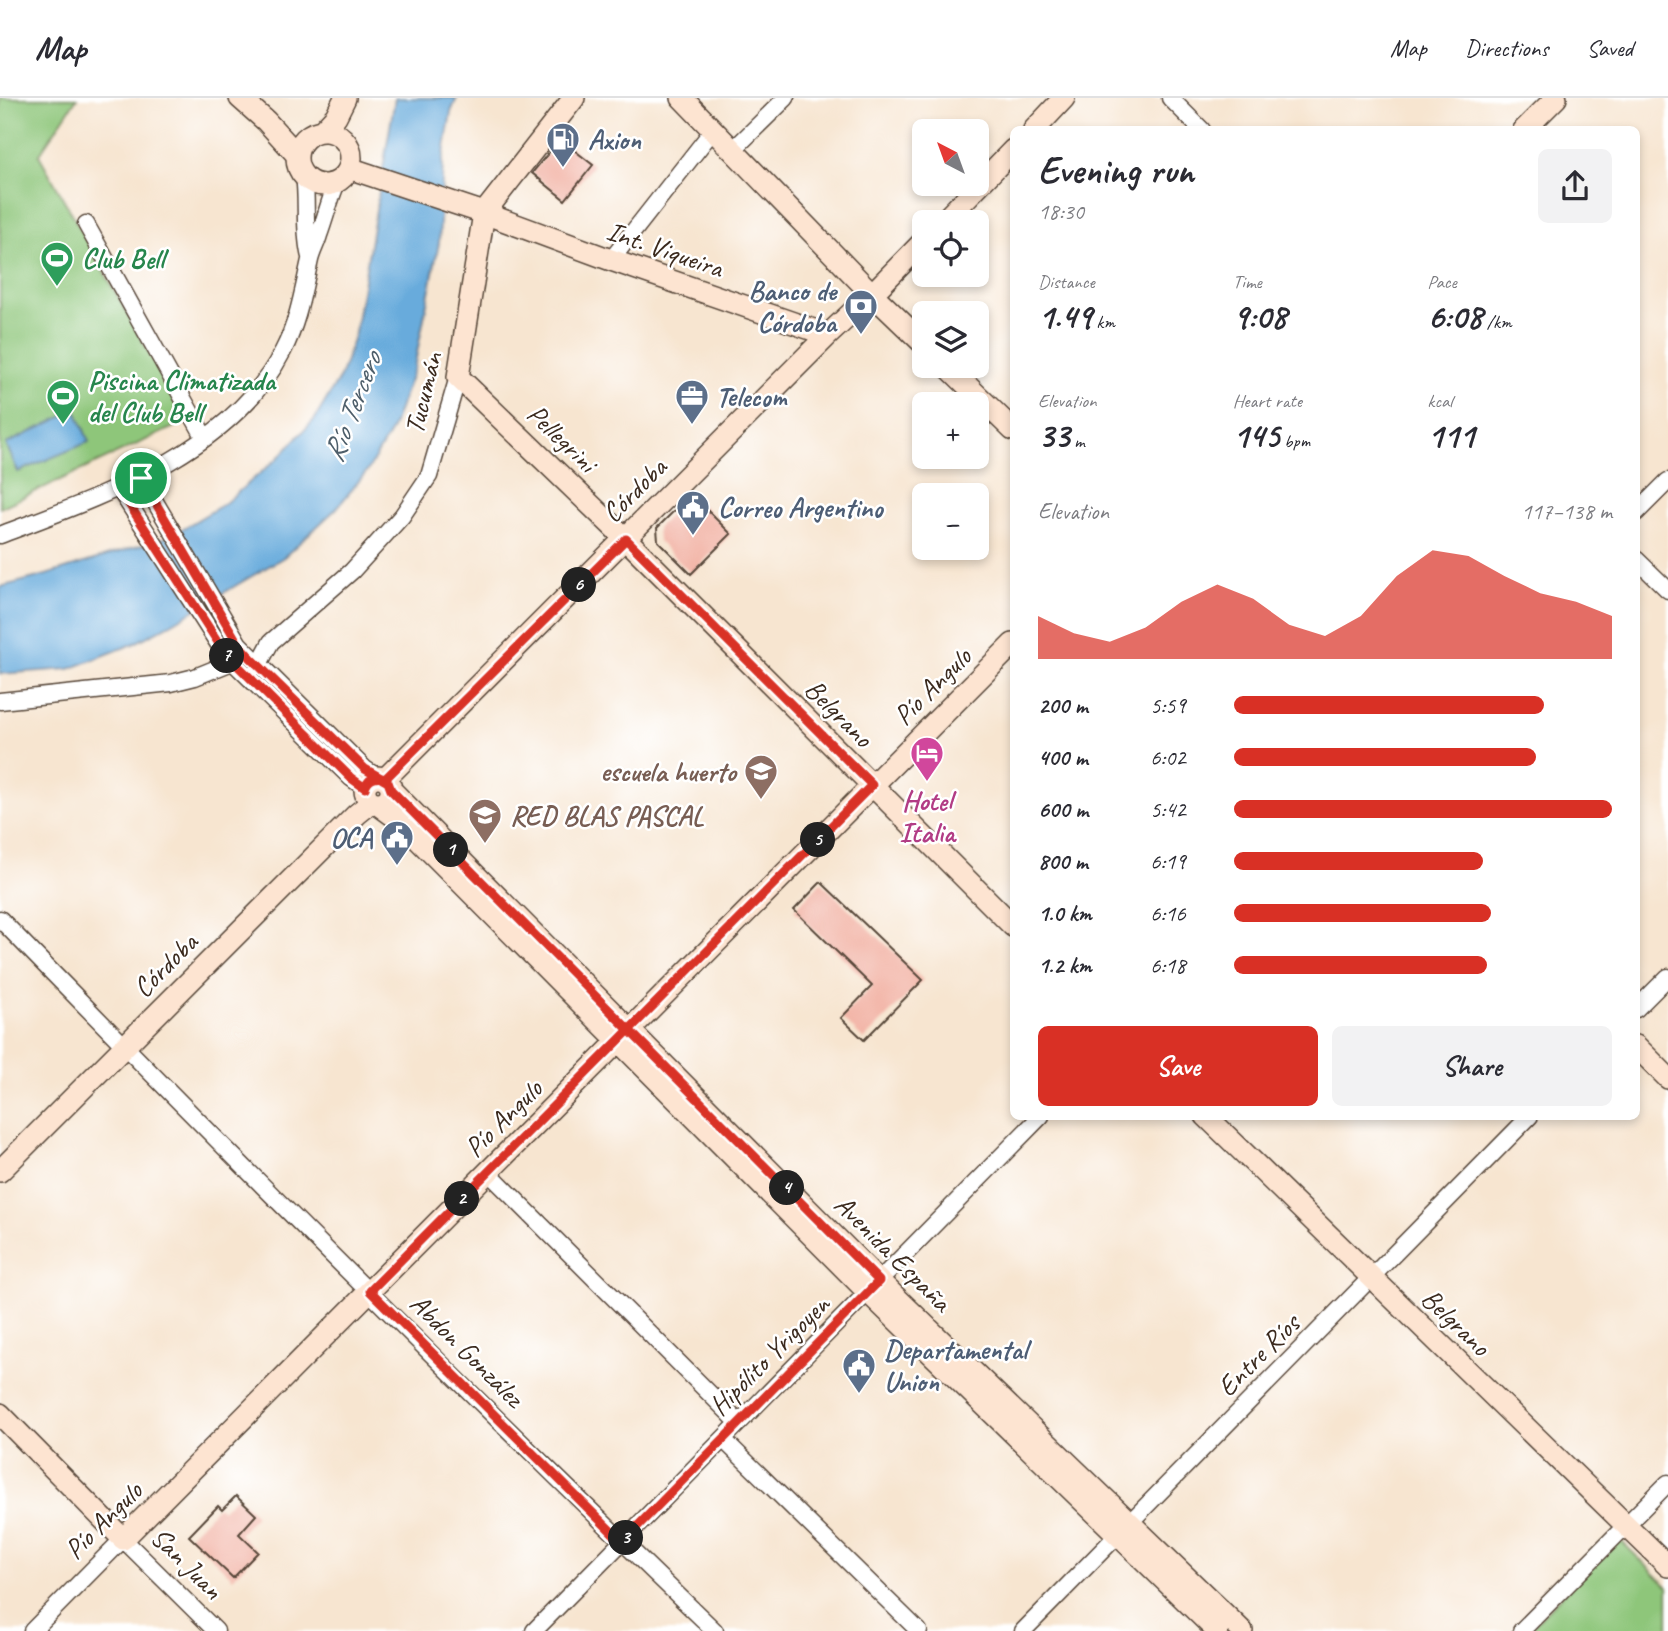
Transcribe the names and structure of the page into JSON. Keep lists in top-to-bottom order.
{
  "streets": {
    "street": [
      "Int. Viqueira",
      "Tucumán",
      "Pellegrini",
      "Córdoba",
      "Pío Angulo",
      "Belgrano",
      "Avenida España",
      "Abdon González",
      "Hipólito Yrigoyen",
      "Entre Ríos",
      "San Juan"
    ]
  },
  "crossings": [
    ["Int. Viqueira", "Tucumán"],
    ["Int. Viqueira", "Córdoba"],
    ["Tucumán", "Pellegrini"],
    ["Pellegrini", "Córdoba"],
    ["Pellegrini", "Belgrano"],
    ["Córdoba", "Belgrano"],
    ["Córdoba", "Avenida España"],
    ["Córdoba", "Abdon González"],
    ["Pío Angulo", "Belgrano"],
    ["Pío Angulo", "Avenida España"],
    ["Pío Angulo", "Abdon González"],
    ["Pío Angulo", "San Juan"],
    ["Belgrano", "Entre Ríos"],
    ["Avenida España", "Hipólito Yrigoyen"],
    ["Avenida España", "Entre Ríos"],
    ["Abdon González", "Hipólito Yrigoyen"]
  ],
  "water": ["Río Tercero"],
  "places": {
    "fuel station": ["Axion"],
    "sports": ["Club Bell", "Piscina Climatizada del Club Bell"],
    "bank": ["Banco de Córdoba"],
    "office": ["Telecom"],
    "public building": ["Correo Argentino", "OCA", "Departamental Union"],
    "hotel": ["Hotel Italia"],
    "school or university": ["escuela huerto", "RED BLAS PASCAL"]
  },
  "north": "top left",
  "page": {
    "header": "Map",
    "nav": ["Map", "Directions", "Saved"],
    "map_buttons": ["+", "−"],
    "heading": ["Evening run", "18:30"],
    "stats": [
      ["Distance", "1.49 km"],
      ["Time", "9:08"],
      ["Pace", "6:08 /km"],
      ["Elevation", "33 m"],
      ["Heart rate", "145 bpm"],
      ["kcal", "111"]
    ],
    "chart": ["Elevation", "117–138 m"],
    "pins": [
      "6",
      "7",
      "5",
      "1",
      "4",
      "2",
      "3"
    ],
    "list": [
      {
        "name": "200 m",
        "note": "5:59"
      },
      {
        "name": "400 m",
        "note": "6:02"
      },
      {
        "name": "600 m",
        "note": "5:42"
      },
      {
        "name": "800 m",
        "note": "6:19"
      },
      {
        "name": "1.0 km",
        "note": "6:16"
      },
      {
        "name": "1.2 km",
        "note": "6:18"
      }
    ],
    "buttons": ["Save", "Share"]
  }
}
